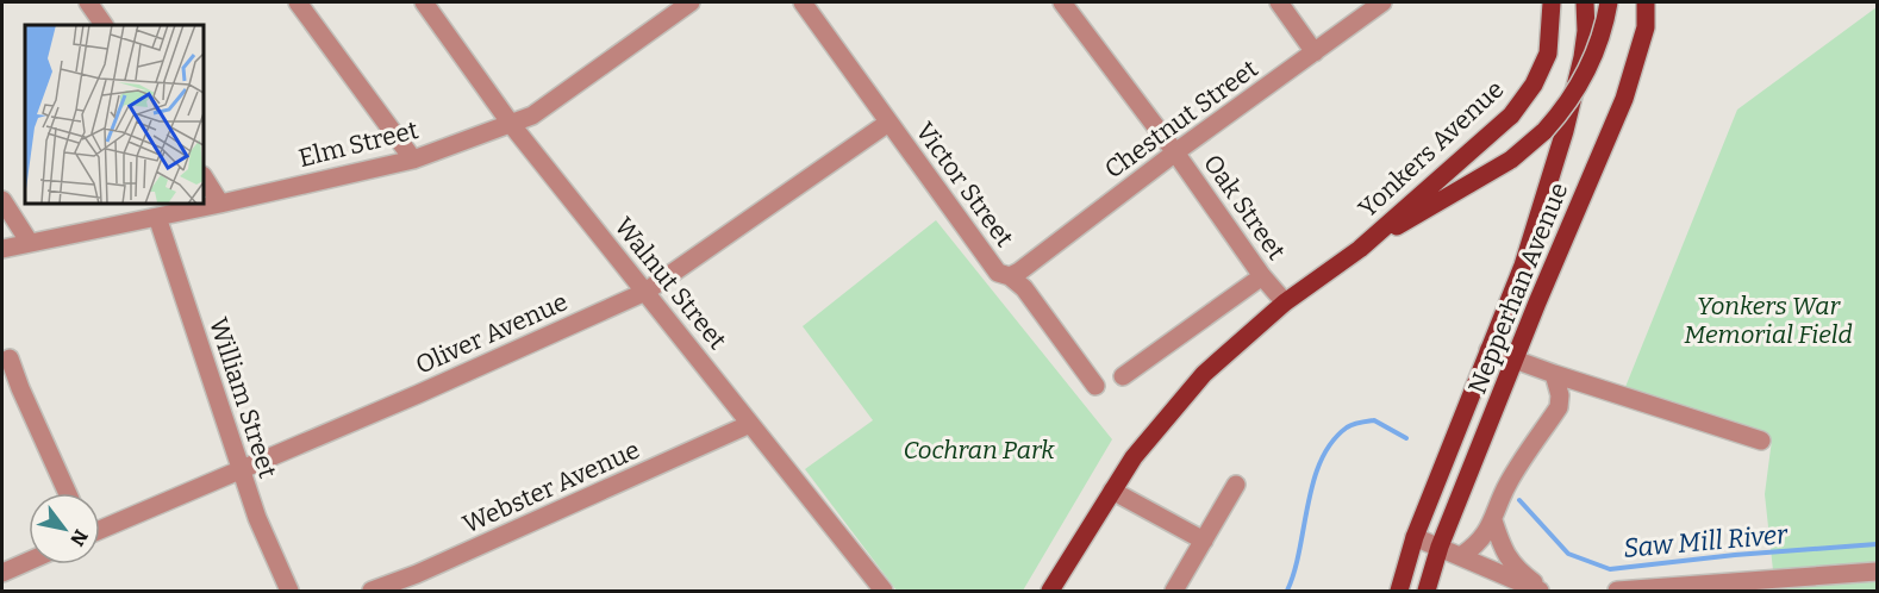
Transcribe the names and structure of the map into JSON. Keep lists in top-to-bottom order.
{
  "streets": {
    "main road": ["Yonkers Avenue", "Nepperhan Avenue"],
    "street": [
      "Chestnut Street",
      "Elm Street",
      "Victor Street",
      "Oak Street",
      "Walnut Street",
      "Oliver Avenue",
      "William Street",
      "Webster Avenue"
    ]
  },
  "crossings": [
    ["Chestnut Street", "Victor Street"],
    ["Chestnut Street", "Oak Street"],
    ["Elm Street", "Walnut Street"],
    ["Elm Street", "William Street"],
    ["Yonkers Avenue", "Oak Street"],
    ["Victor Street", "Oliver Avenue"],
    ["Walnut Street", "Oliver Avenue"],
    ["Walnut Street", "Webster Avenue"],
    ["Oliver Avenue", "William Street"]
  ],
  "water": ["Saw Mill River"],
  "parks": ["Yonkers War Memorial Field", "Cochran Park"],
  "north": "bottom right"
}
